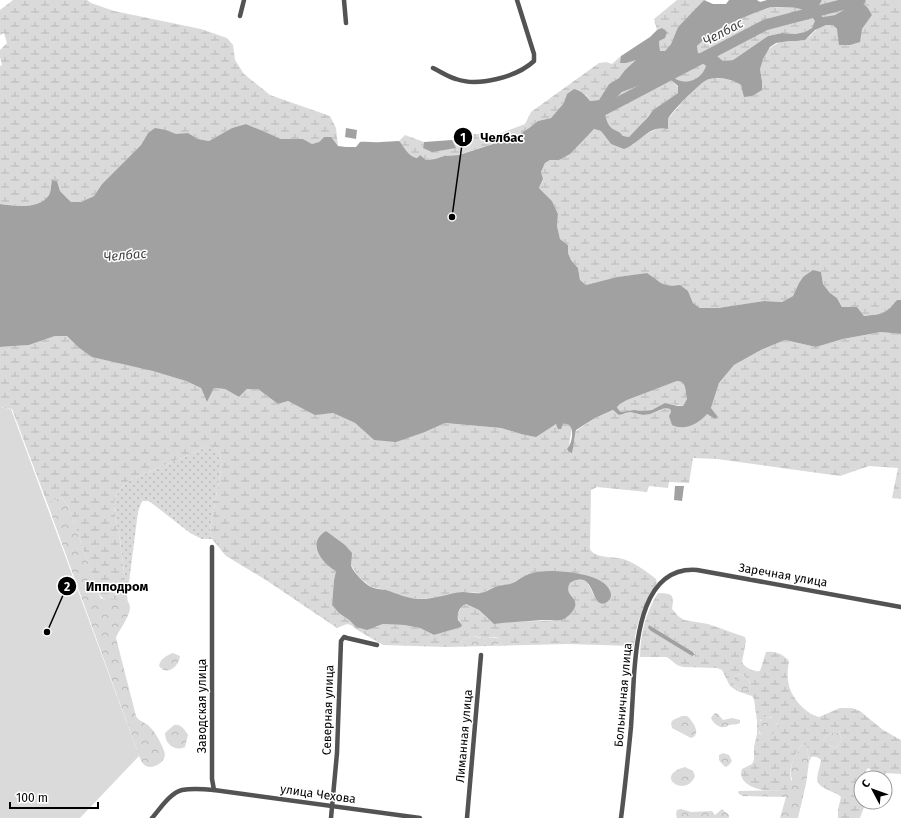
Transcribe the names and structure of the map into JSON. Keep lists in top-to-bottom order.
{
  "streets": {
    "street": [
      "Заречная улица",
      "Больничная улица",
      "Заводская улица",
      "Северная улица",
      "Лиманная улица",
      "улица Чехова"
    ]
  },
  "crossings": [
    ["Заречная улица", "Больничная улица"],
    ["Заводская улица", "улица Чехова"],
    ["Северная улица", "улица Чехова"]
  ],
  "water": ["Челбас"],
  "places": ["Челбас", "Ипподром"],
  "scale_bar": "100 m",
  "north": "top left"
}
